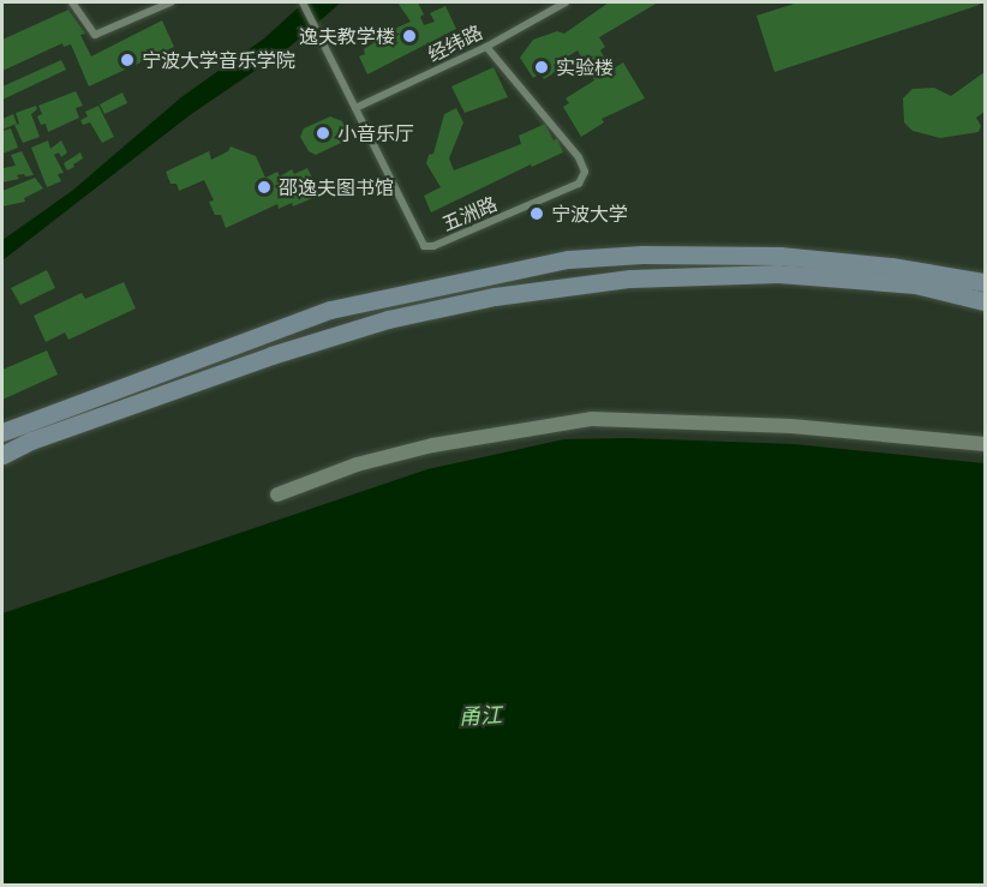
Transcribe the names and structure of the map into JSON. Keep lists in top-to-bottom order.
{
  "streets": {
    "lane": ["经纬路", "五洲路"]
  },
  "crossings": [
    ["经纬路", "五洲路"]
  ],
  "water": ["甬江"],
  "places": [
    "逸夫教学楼",
    "宁波大学音乐学院",
    "实验楼",
    "小音乐厅",
    "邵逸夫图书馆",
    "宁波大学"
  ]
}
